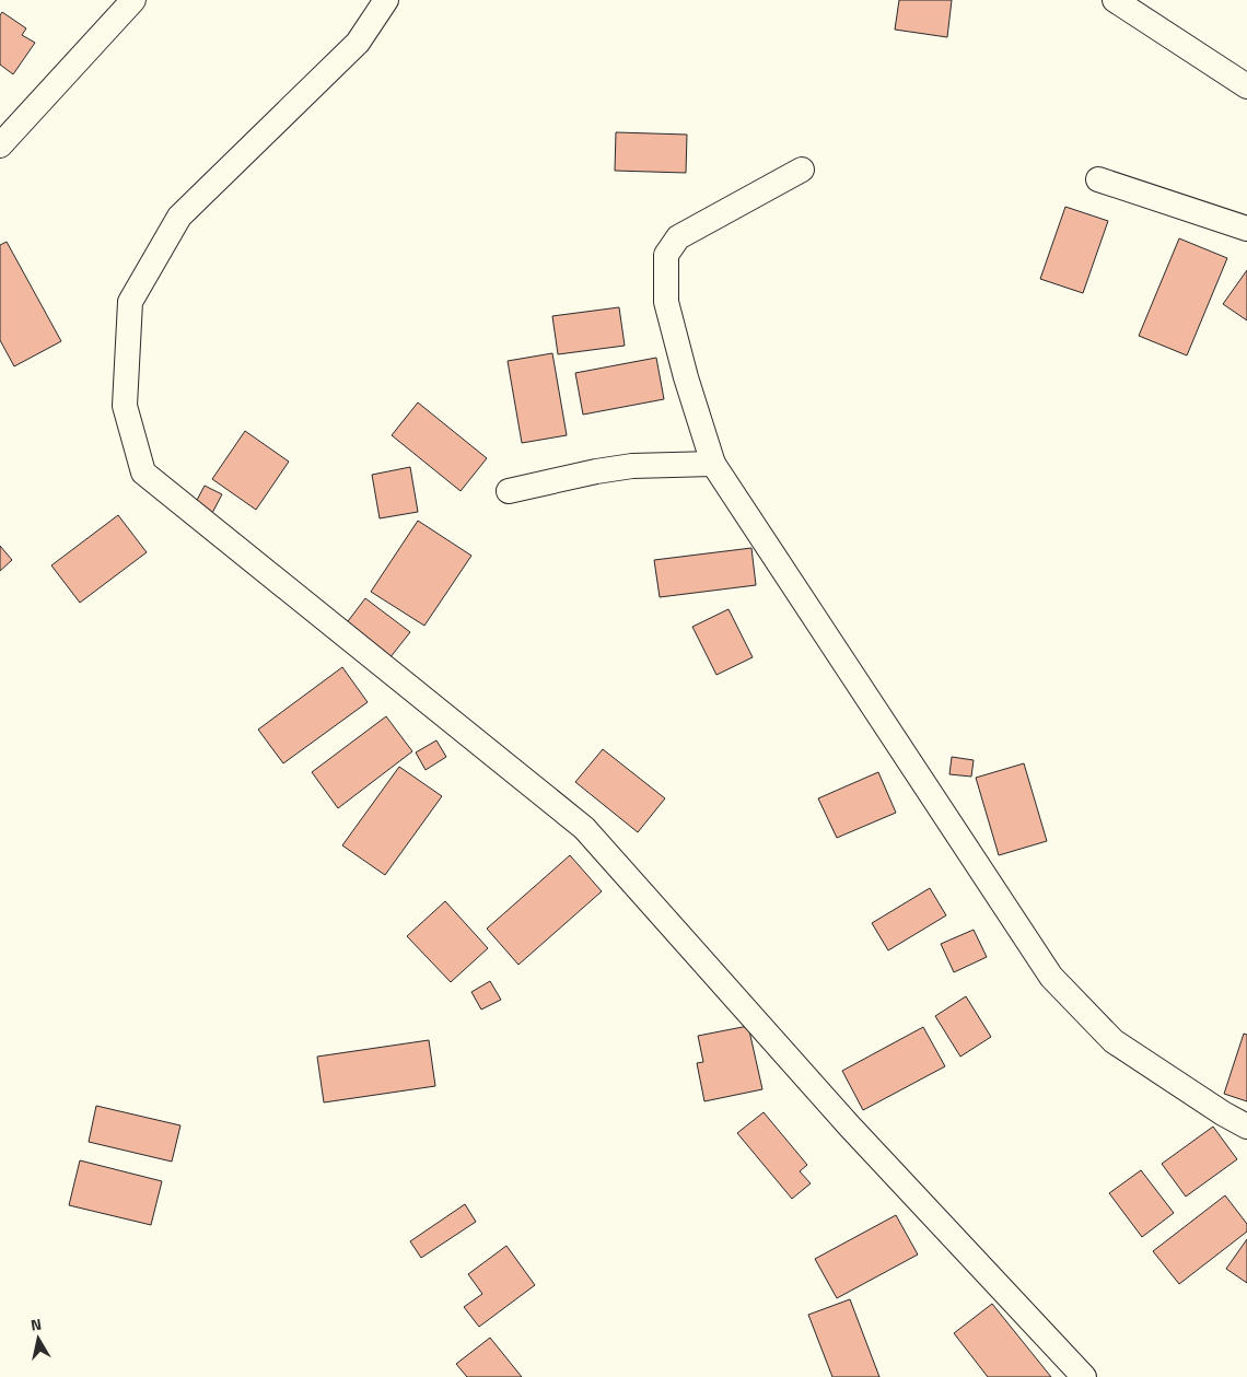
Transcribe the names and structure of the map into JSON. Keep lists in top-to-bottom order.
{
  "north": "top"
}
